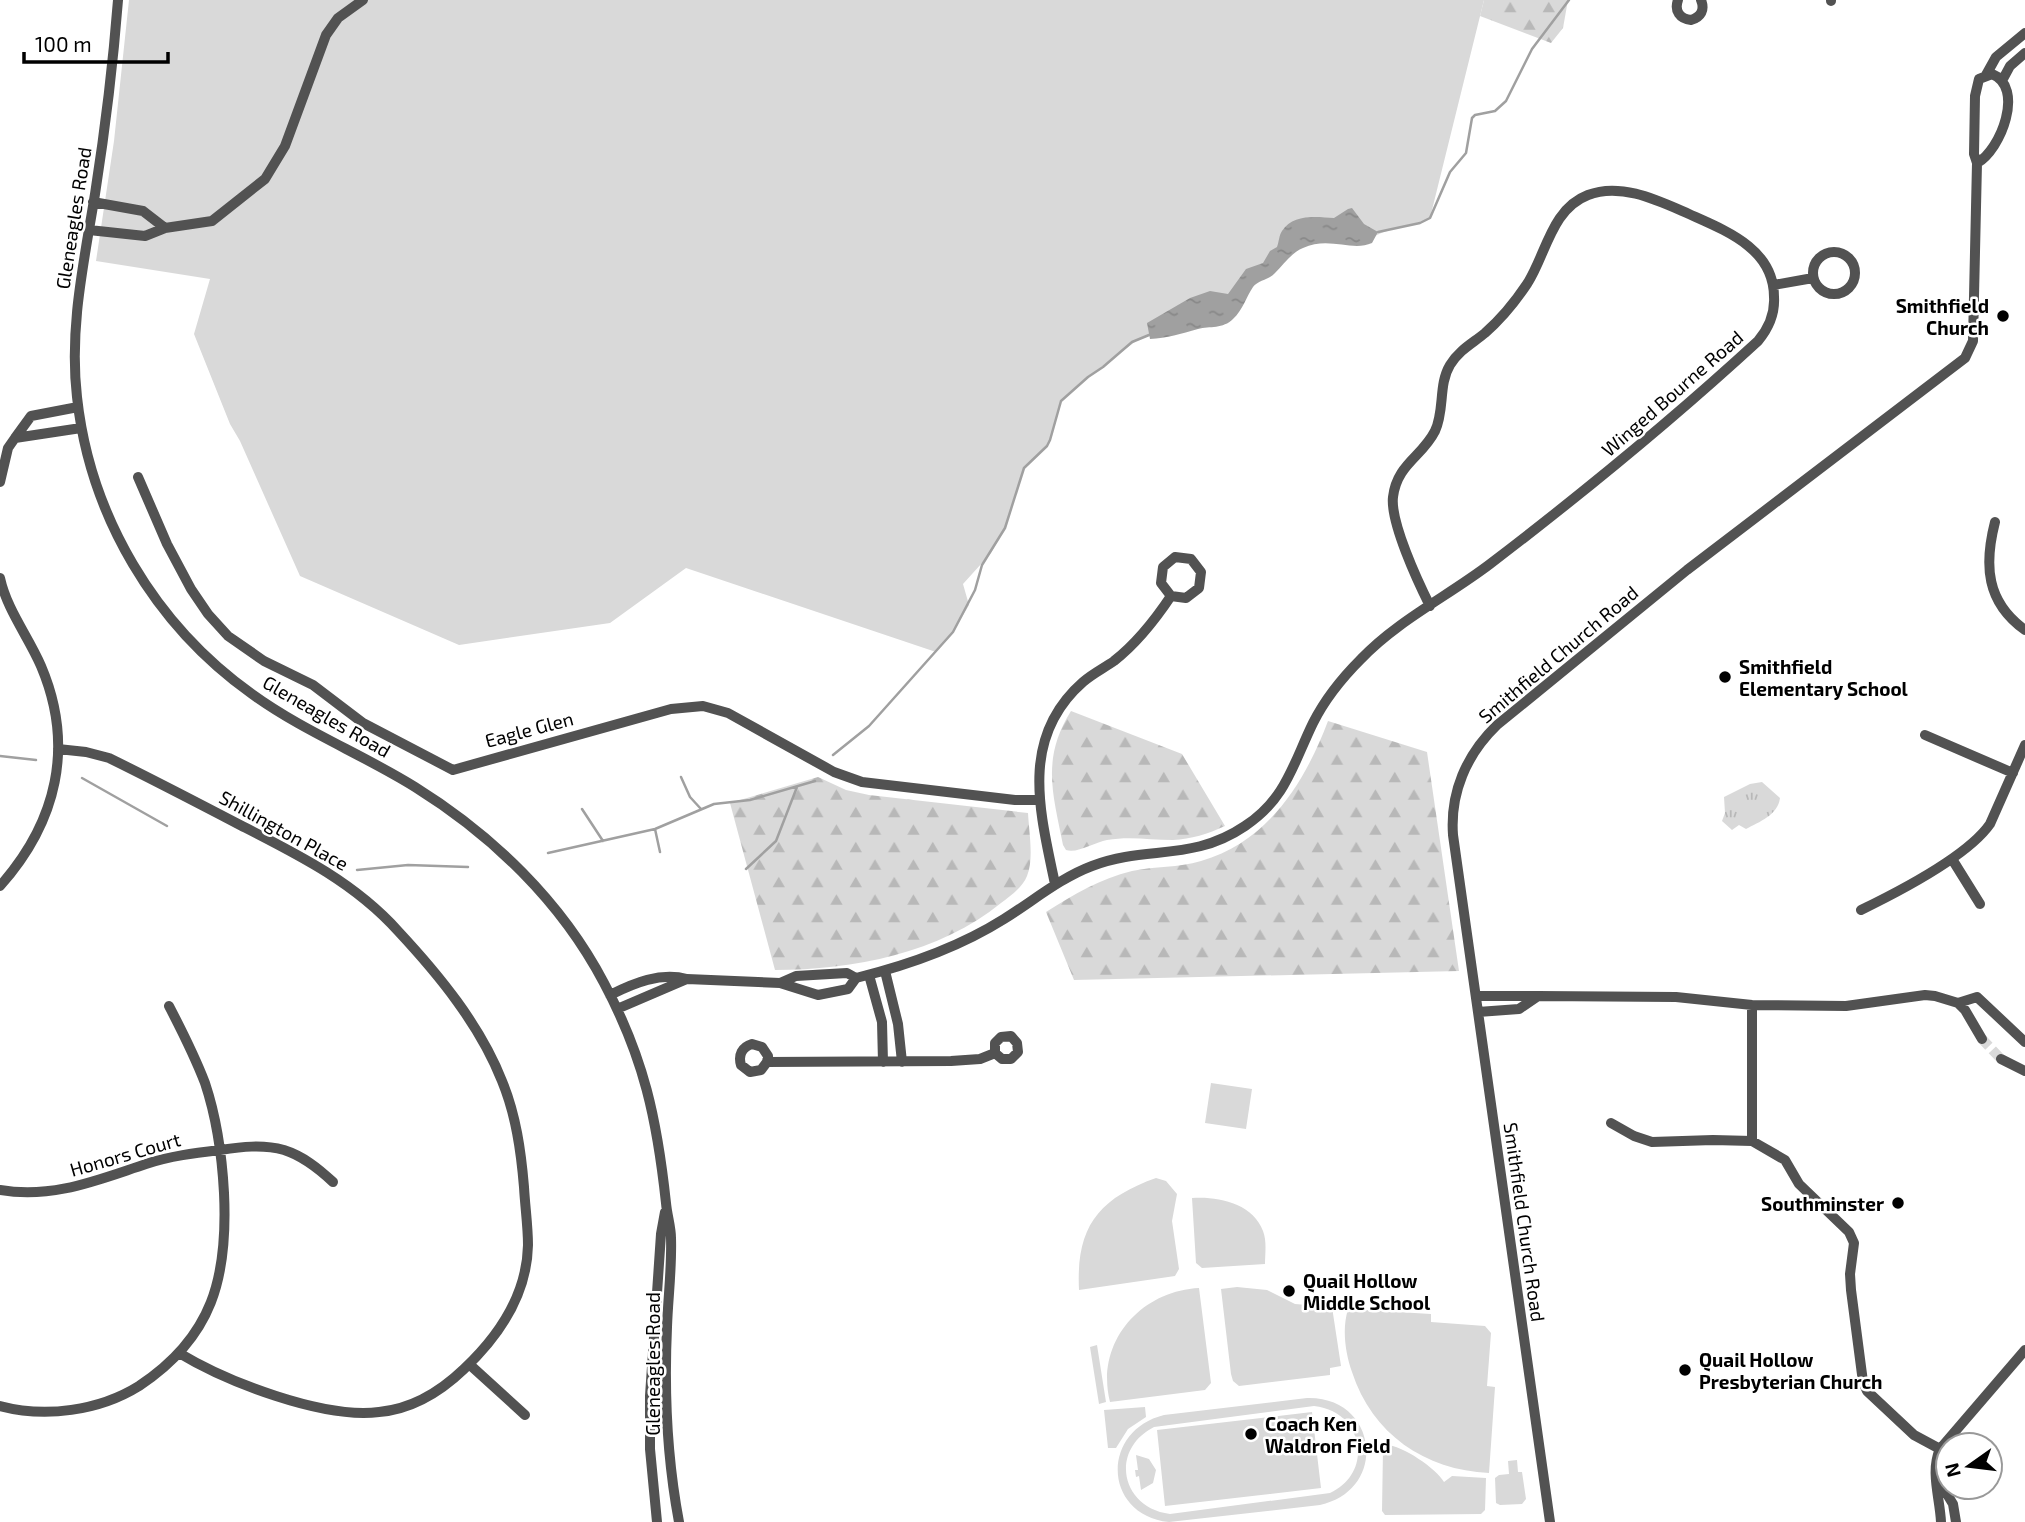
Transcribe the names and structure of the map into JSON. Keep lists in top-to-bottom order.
{
  "streets": {
    "street": [
      "Gleneagles Road",
      "Winged Bourne Road",
      "Smithfield Church Road",
      "Eagle Glen",
      "Shillington Place",
      "Honors Court"
    ]
  },
  "crossings": [
    ["Gleneagles Road", "Winged Bourne Road"]
  ],
  "places": [
    "Smithfield Church",
    "Smithfield Elementary School",
    "Southminster",
    "Quail Hollow Middle School",
    "Quail Hollow Presbyterian Church",
    "Coach Ken Waldron Field"
  ],
  "scale_bar": "100 m",
  "north": "left"
}
